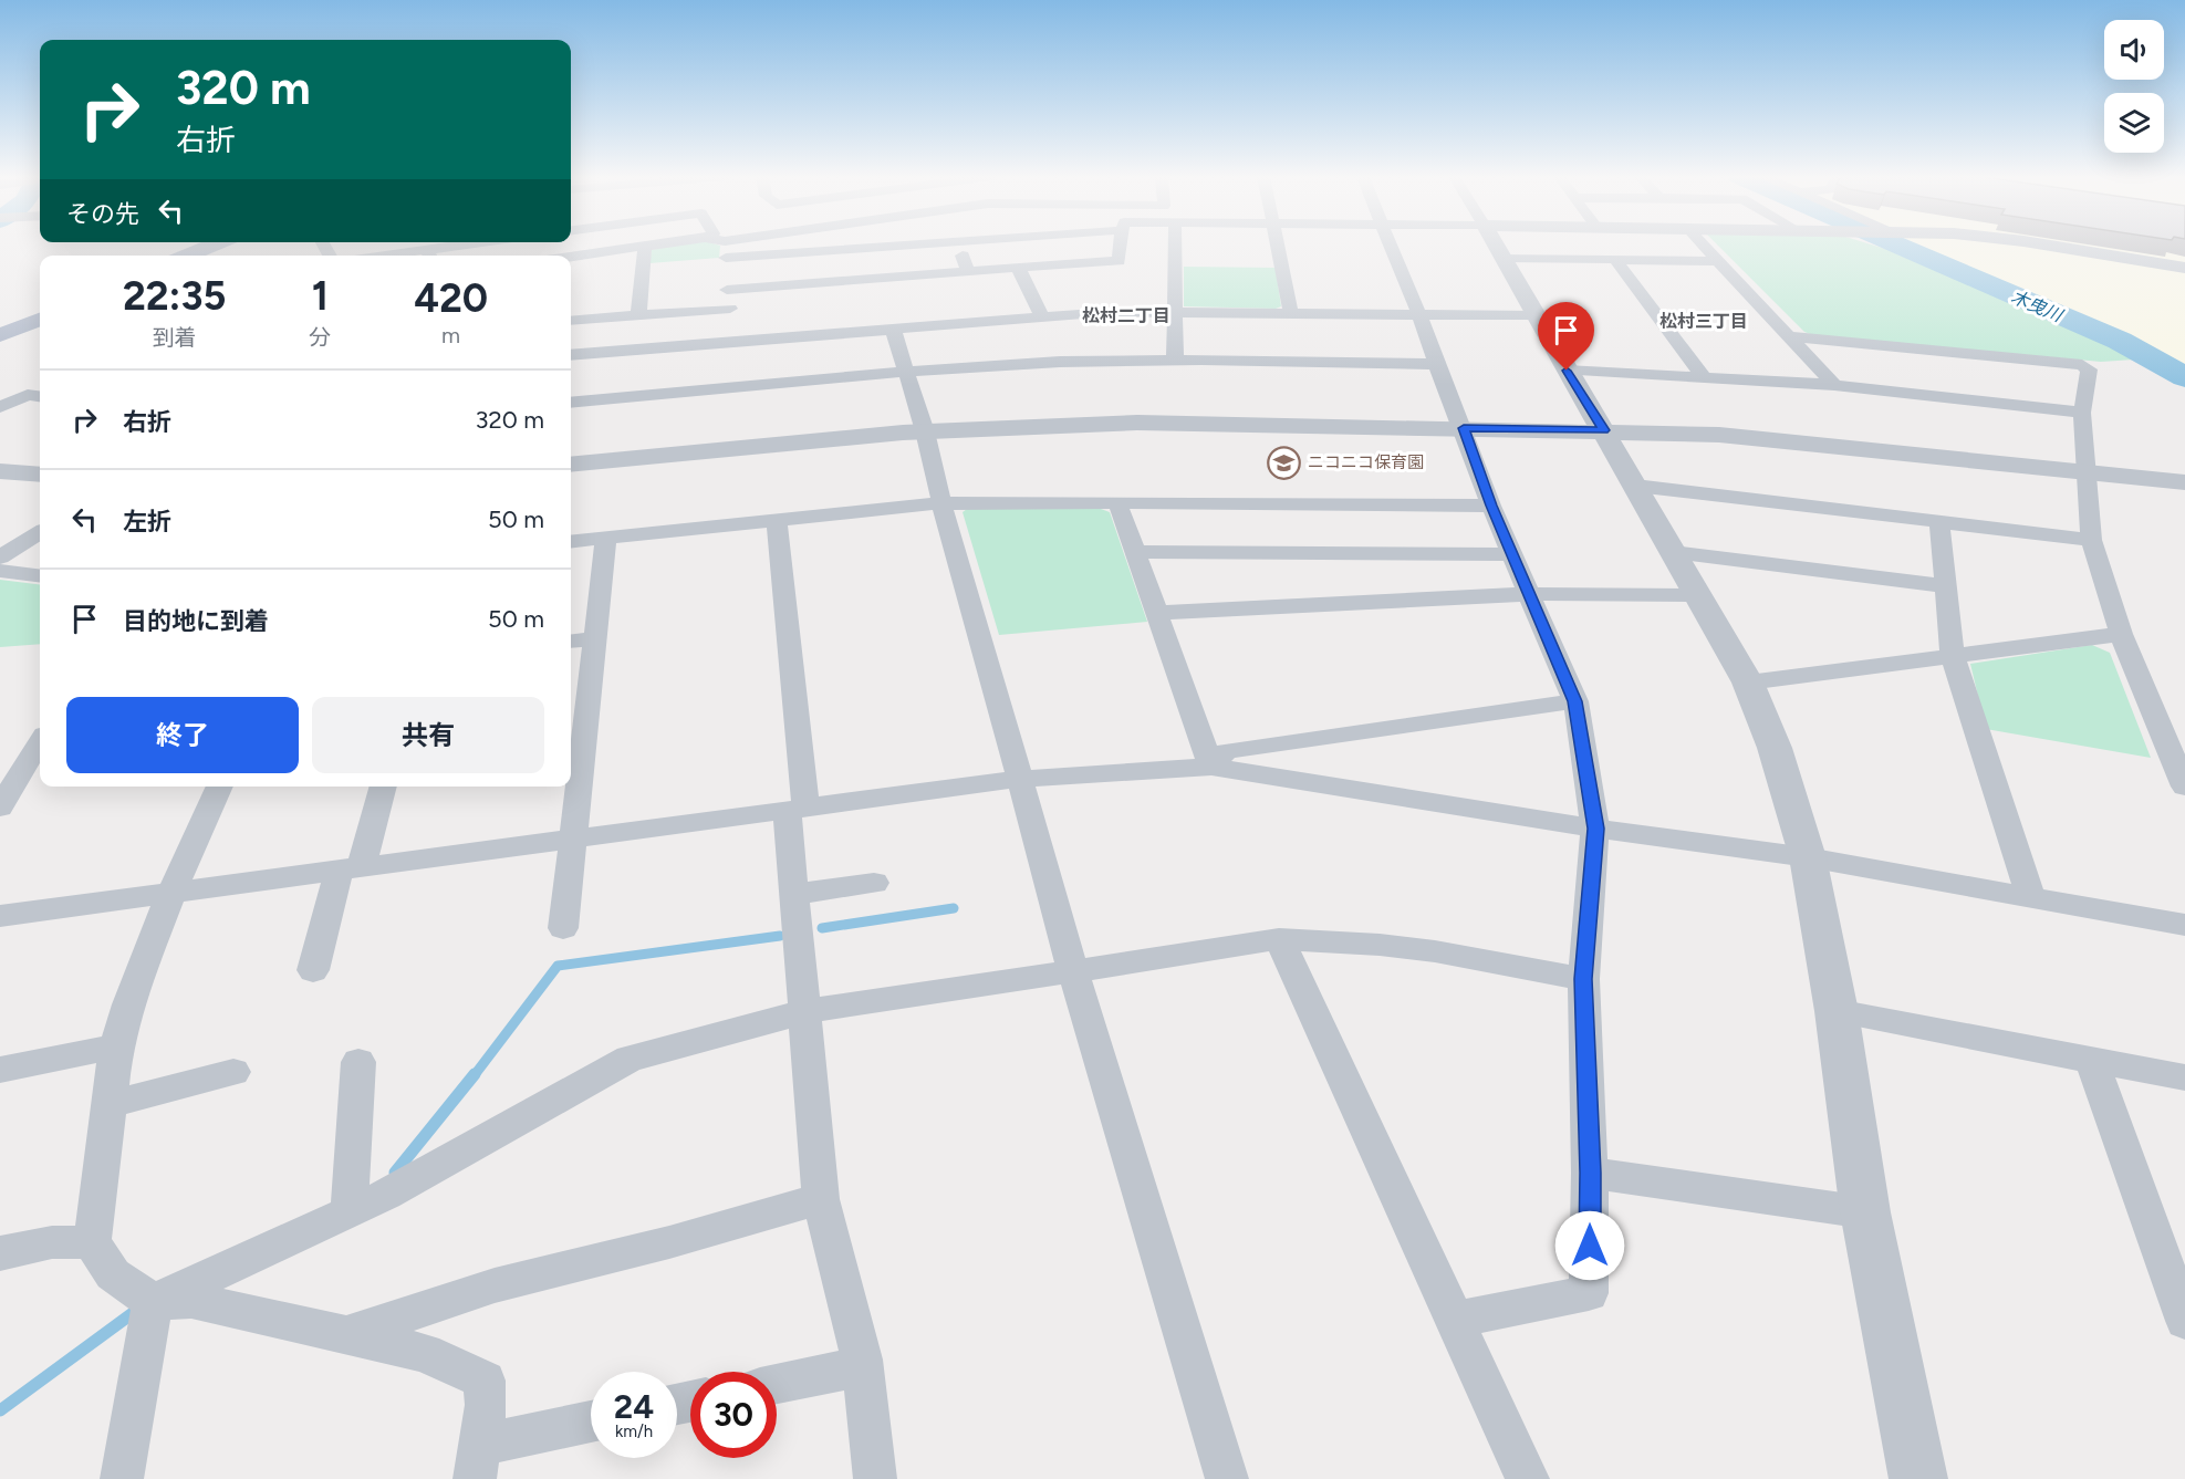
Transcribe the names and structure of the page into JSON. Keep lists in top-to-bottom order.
{
  "districts": ["松村二丁目", "松村三丁目"],
  "water": ["木曳川"],
  "places": {
    "school or university": ["ニコニコ保育園"]
  },
  "page": {
    "turn": ["320 m", "右折"],
    "then": "その先",
    "eta": [
      "22:35",
      "到着",
      "1",
      "分",
      "420",
      "m"
    ],
    "list": [
      {
        "name": "右折",
        "value": "320 m"
      },
      {
        "name": "左折",
        "value": "50 m"
      },
      {
        "name": "目的地に到着",
        "value": "50 m"
      }
    ],
    "buttons": ["終了", "共有"],
    "speed": "24 km/h",
    "limit": "30"
  }
}
